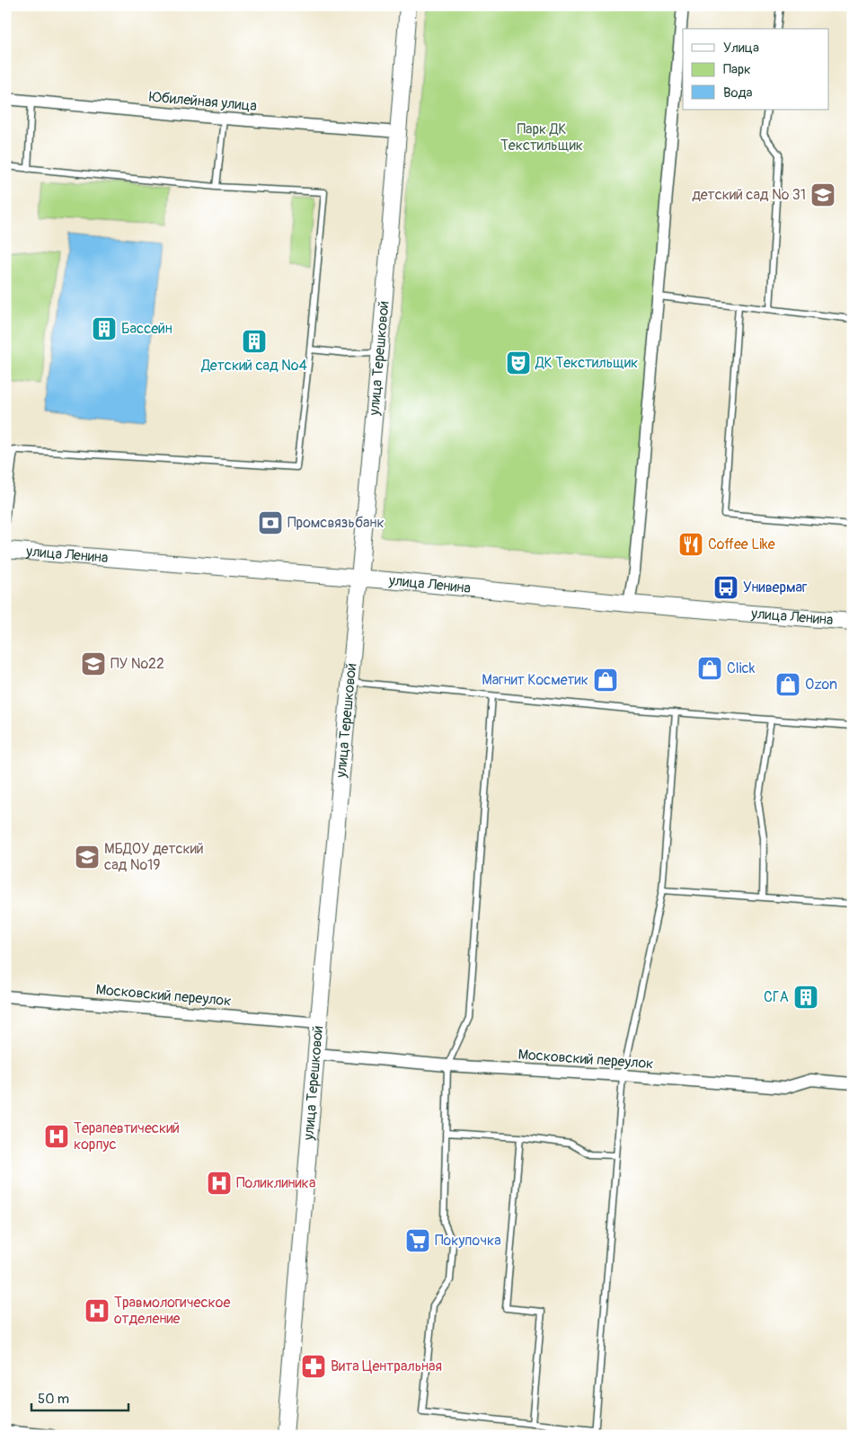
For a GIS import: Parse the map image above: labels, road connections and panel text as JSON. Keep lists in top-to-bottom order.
{
  "streets": {
    "street": [
      "Юбилейная улица",
      "улица Терешковой",
      "улица Ленина",
      "Московский переулок"
    ]
  },
  "crossings": [
    ["Юбилейная улица", "улица Терешковой"],
    ["улица Терешковой", "улица Ленина"],
    ["улица Терешковой", "Московский переулок"]
  ],
  "parks": ["Парк ДК Текстильщик"],
  "places": {
    "school or university": ["детский сад № 31", "ПУ №22", "МБДОУ детский сад №19"],
    "building": ["Бассейн", "Детский сад №4", "СГА"],
    "theatre": ["ДК Текстильщик"],
    "bank": ["Промсвязьбанк"],
    "restaurant": ["Coffee Like"],
    "bus stop": ["Универмаг"],
    "shop": ["Click", "Магнит Косметик", "Ozon"],
    "hospital": ["Терапевтический корпус", "Поликлиника", "Травмологическое отделение"],
    "supermarket": ["Покупочка"],
    "pharmacy": ["Вита Центральная"]
  },
  "legend": ["Улица", "Парк", "Вода"],
  "scale_bar": "50 m"
}
